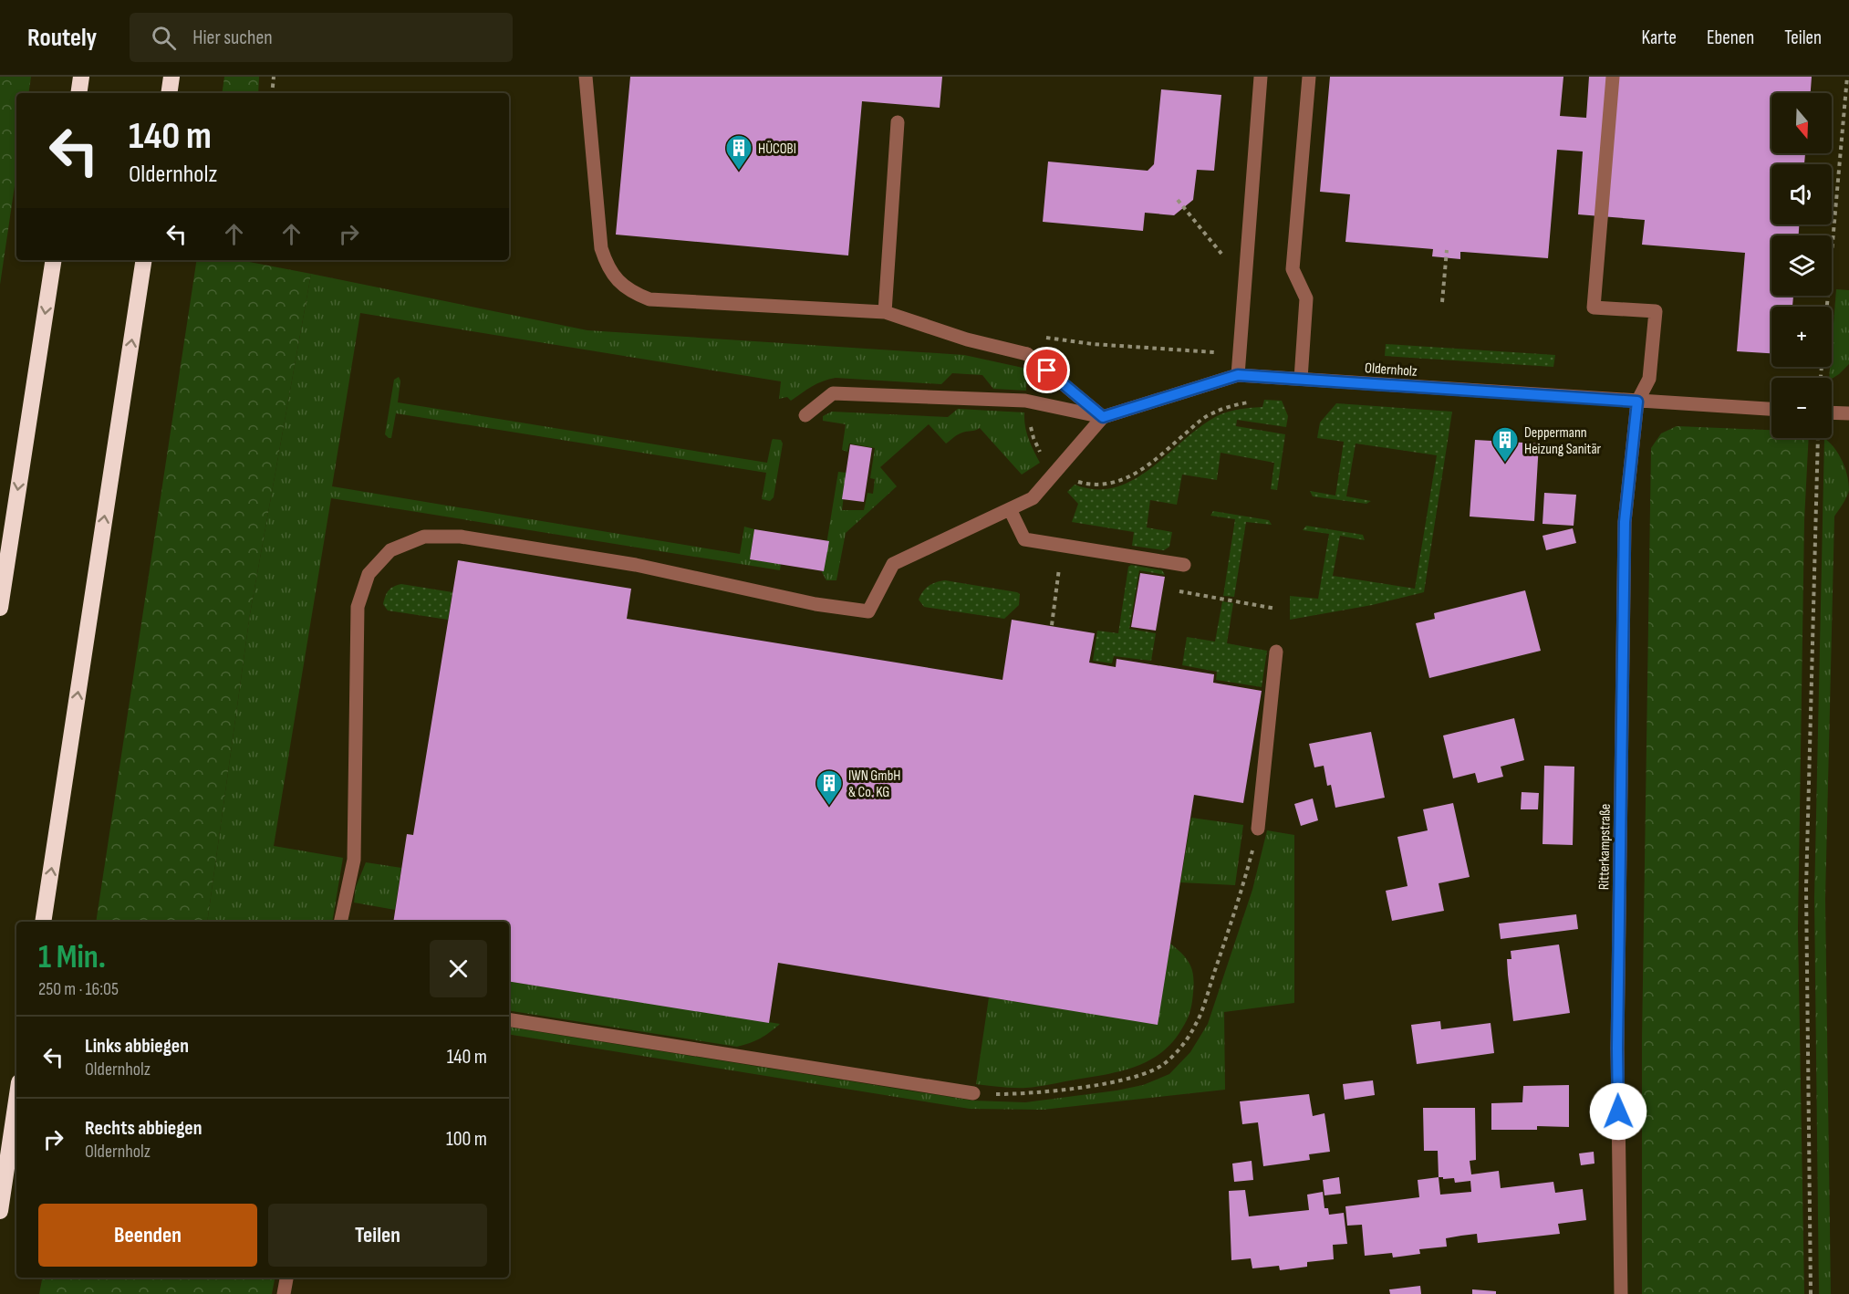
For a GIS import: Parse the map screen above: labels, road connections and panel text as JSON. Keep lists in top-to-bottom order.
{
  "streets": {
    "street": ["Oldernholz", "Ritterkampstraße"]
  },
  "crossings": [
    ["Oldernholz", "Ritterkampstraße"]
  ],
  "places": {
    "building": ["HÜCOBI", "Deppermann Heizung Sanitär", "IWN GmbH & Co. KG"]
  },
  "north": "bottom",
  "page": {
    "header": "Routely",
    "search": "Hier suchen",
    "nav": ["Karte", "Ebenen", "Teilen"],
    "map_buttons": ["+", "−"],
    "turn": ["140 m", "Oldernholz"],
    "heading": ["1 Min.", "250 m · 16:05"],
    "list": [
      {
        "name": "Links abbiegen",
        "note": "Oldernholz",
        "value": "140 m"
      },
      {
        "name": "Rechts abbiegen",
        "note": "Oldernholz",
        "value": "100 m"
      }
    ],
    "buttons": ["Beenden", "Teilen"]
  }
}
